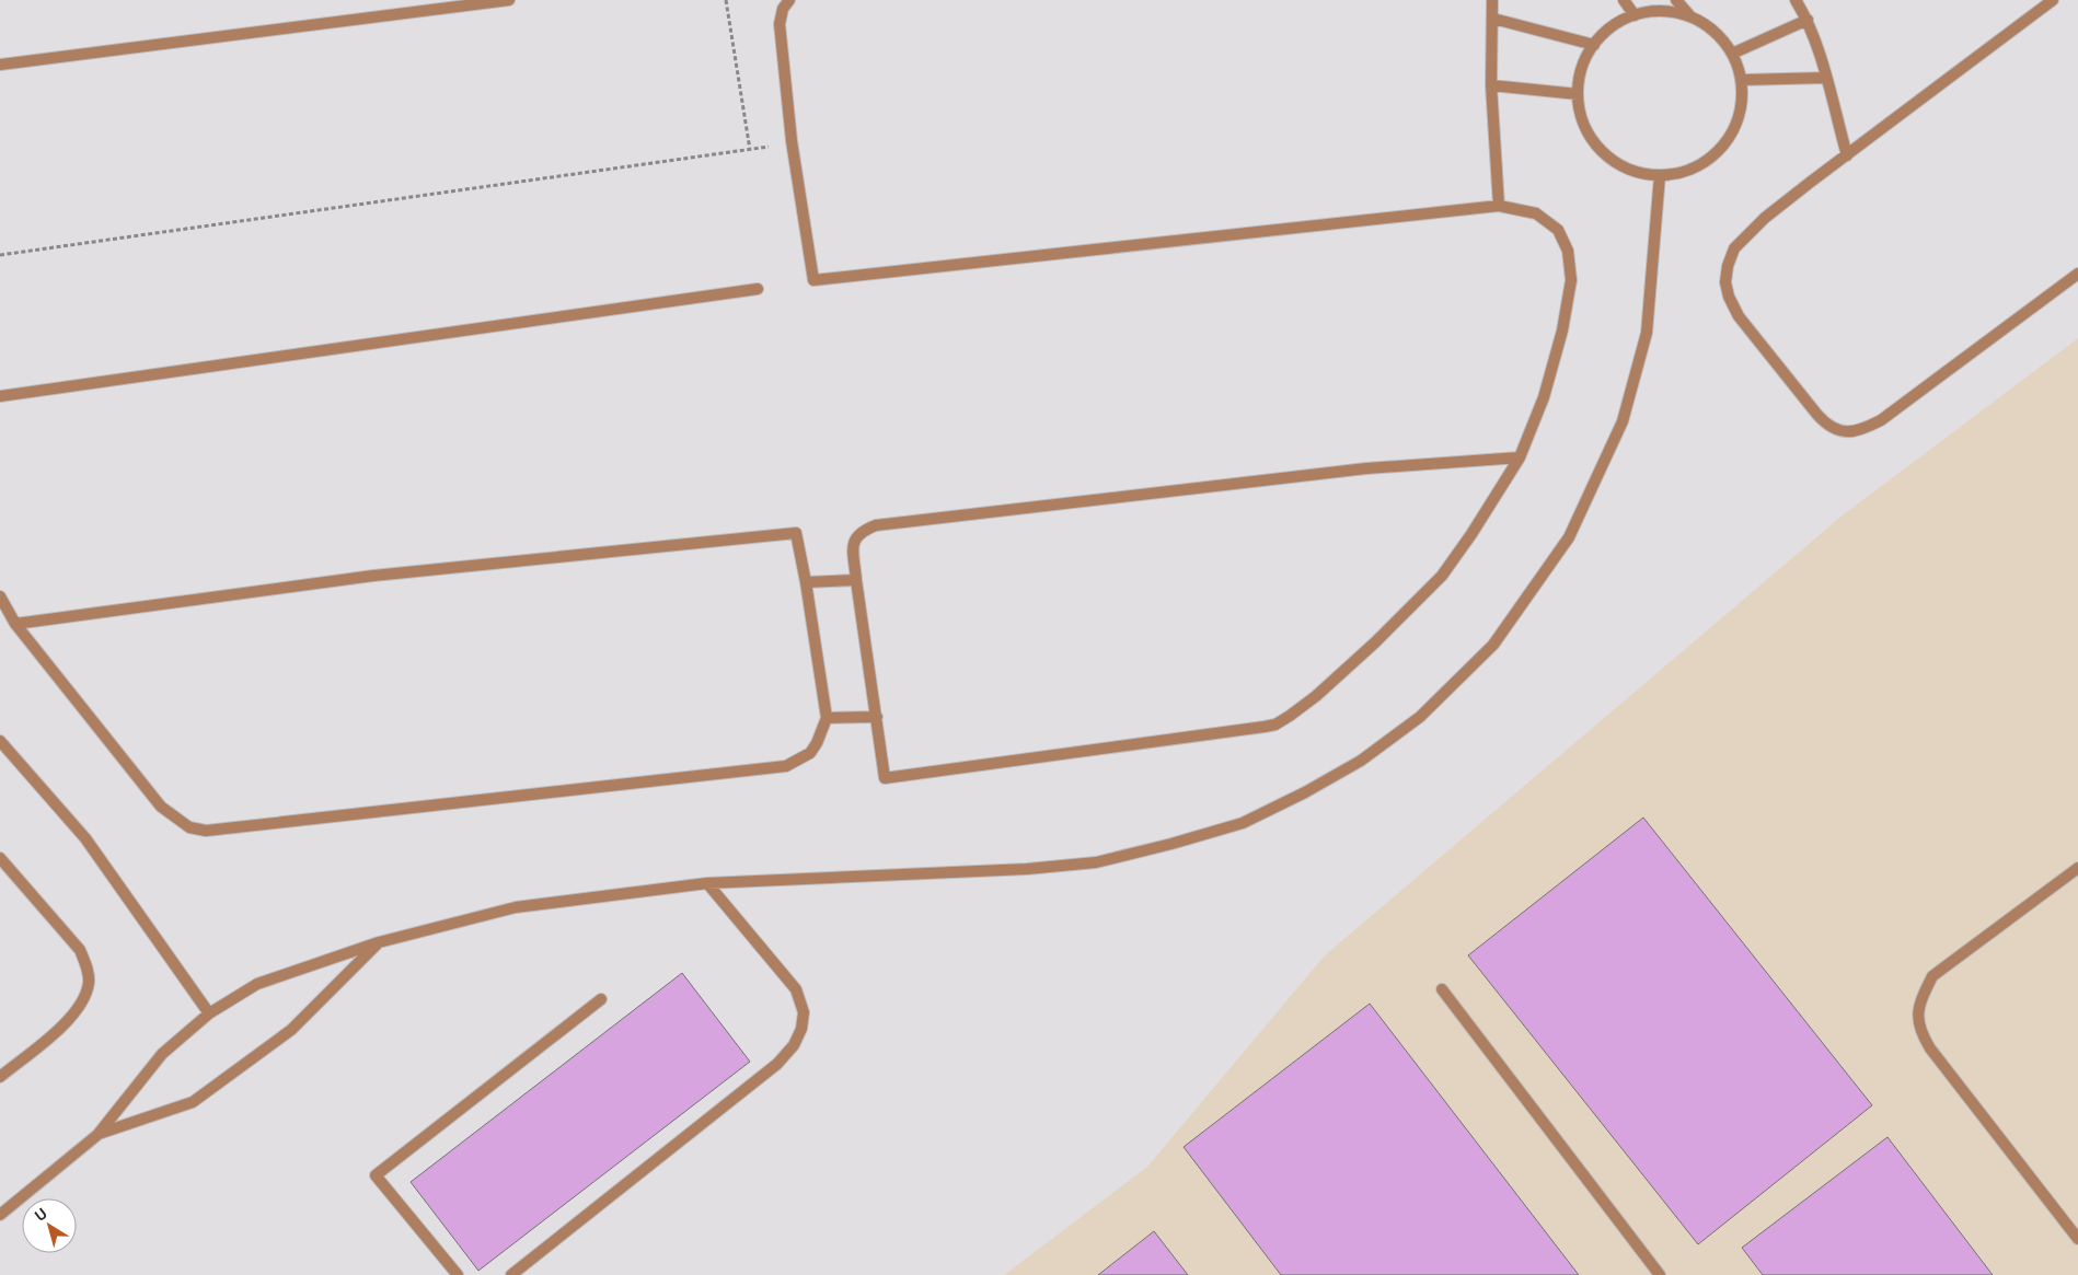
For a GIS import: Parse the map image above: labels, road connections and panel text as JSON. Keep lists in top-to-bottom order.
{
  "north": "top left"
}
